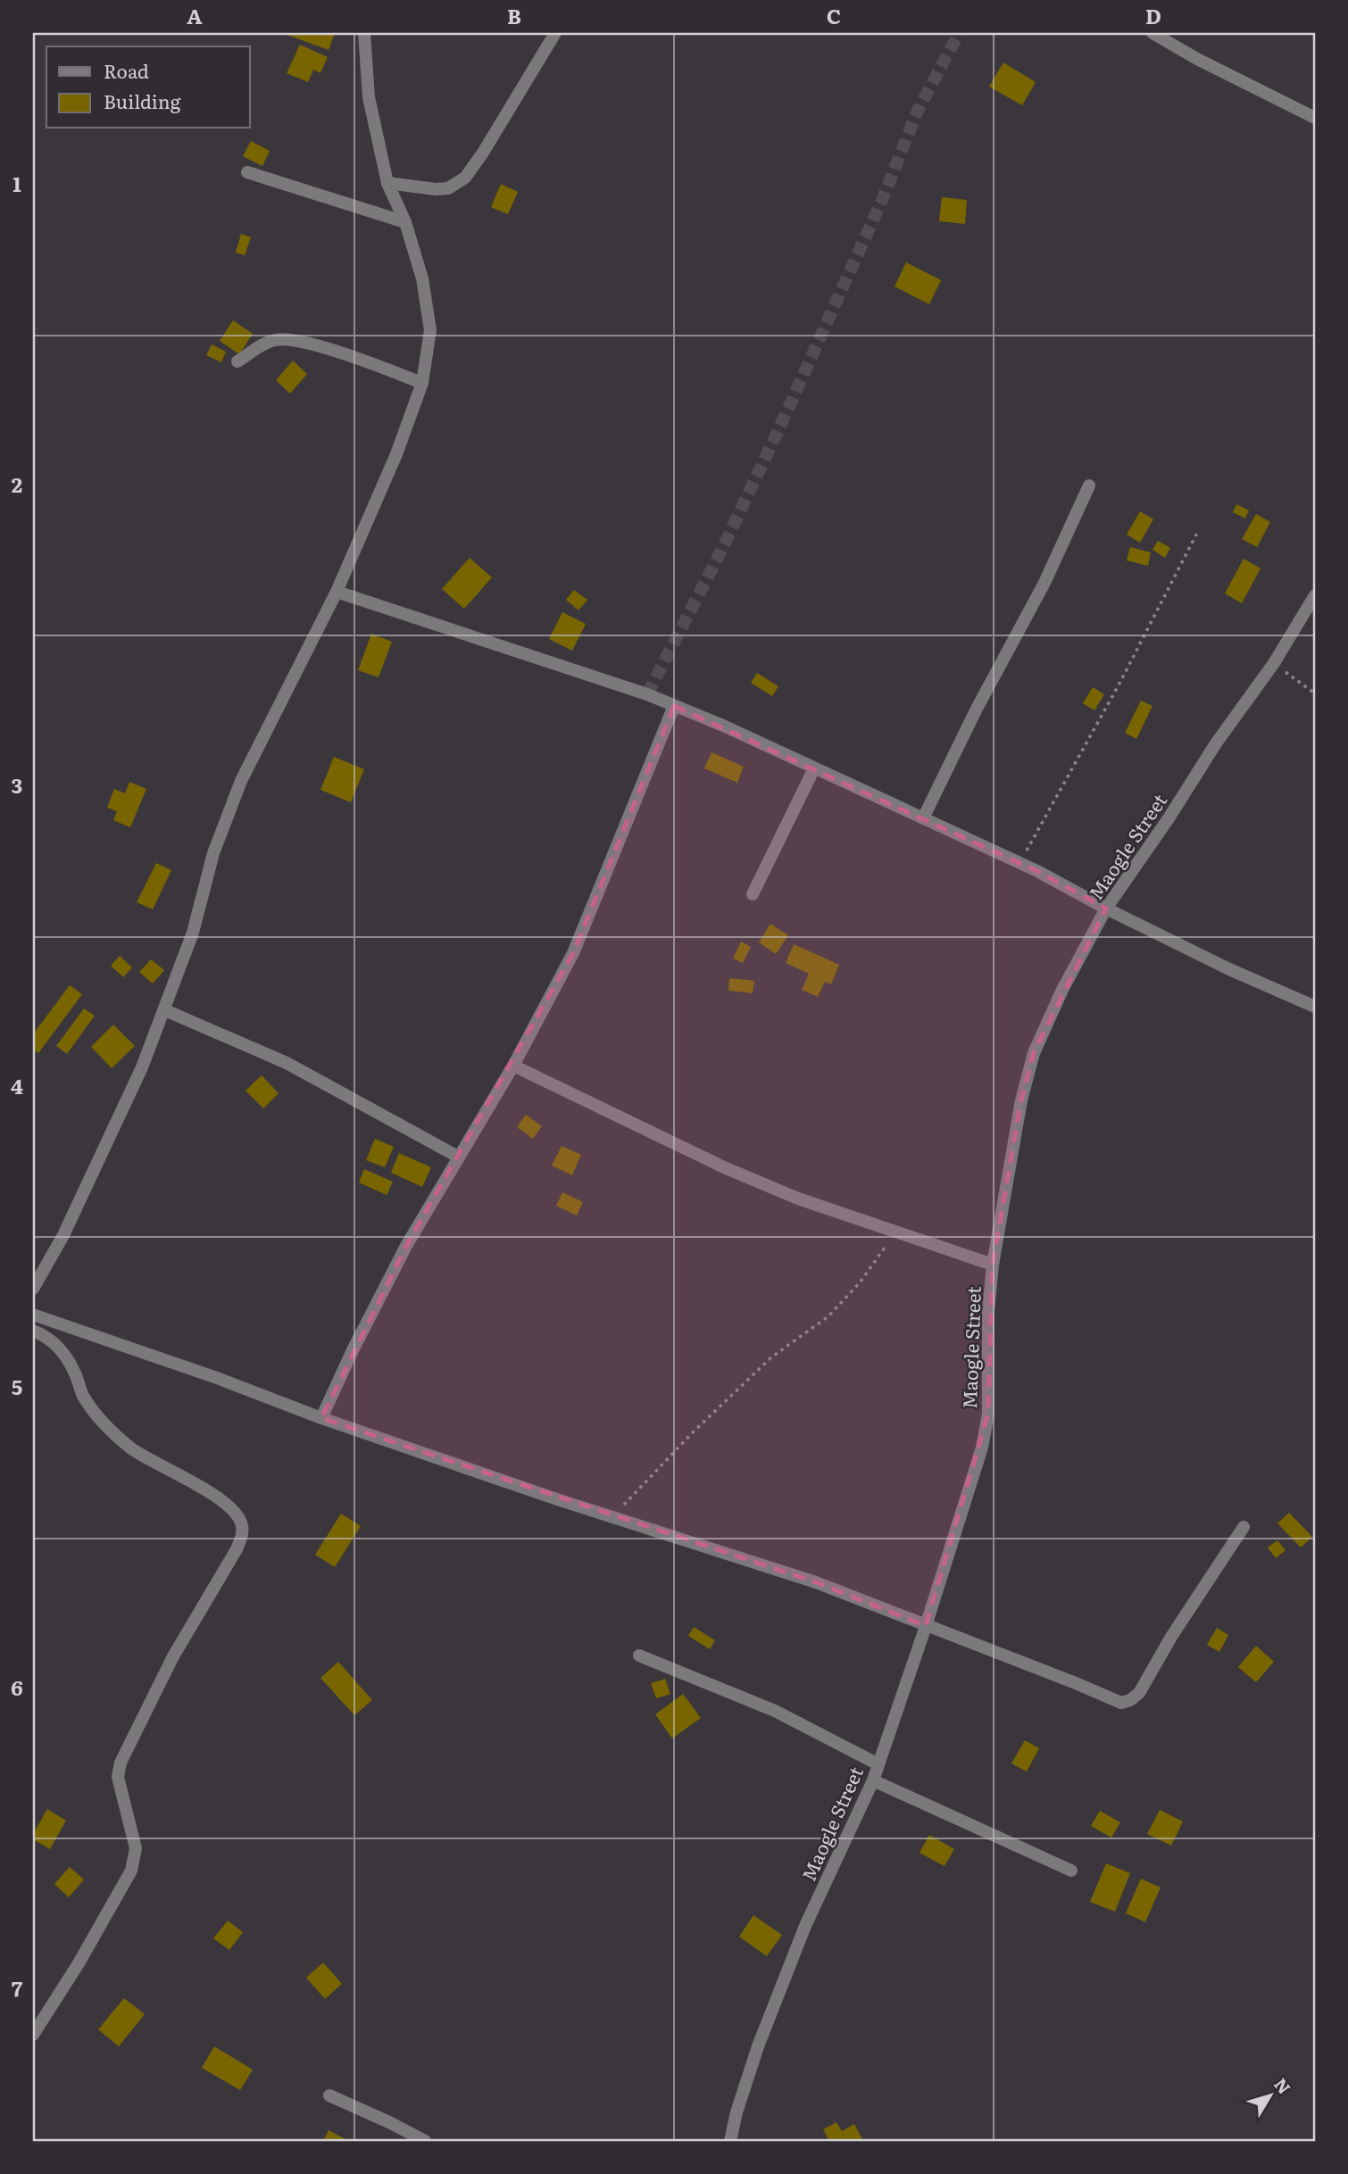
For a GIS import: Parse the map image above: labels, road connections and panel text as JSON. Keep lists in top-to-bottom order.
{
  "streets": {
    "street": ["Maogle Street"]
  },
  "legend": ["Road", "Building"],
  "north": "top right",
  "grid": {
    "columns": [
      "A",
      "B",
      "C",
      "D"
    ],
    "rows": [
      "1",
      "2",
      "3",
      "4",
      "5",
      "6",
      "7"
    ]
  }
}
